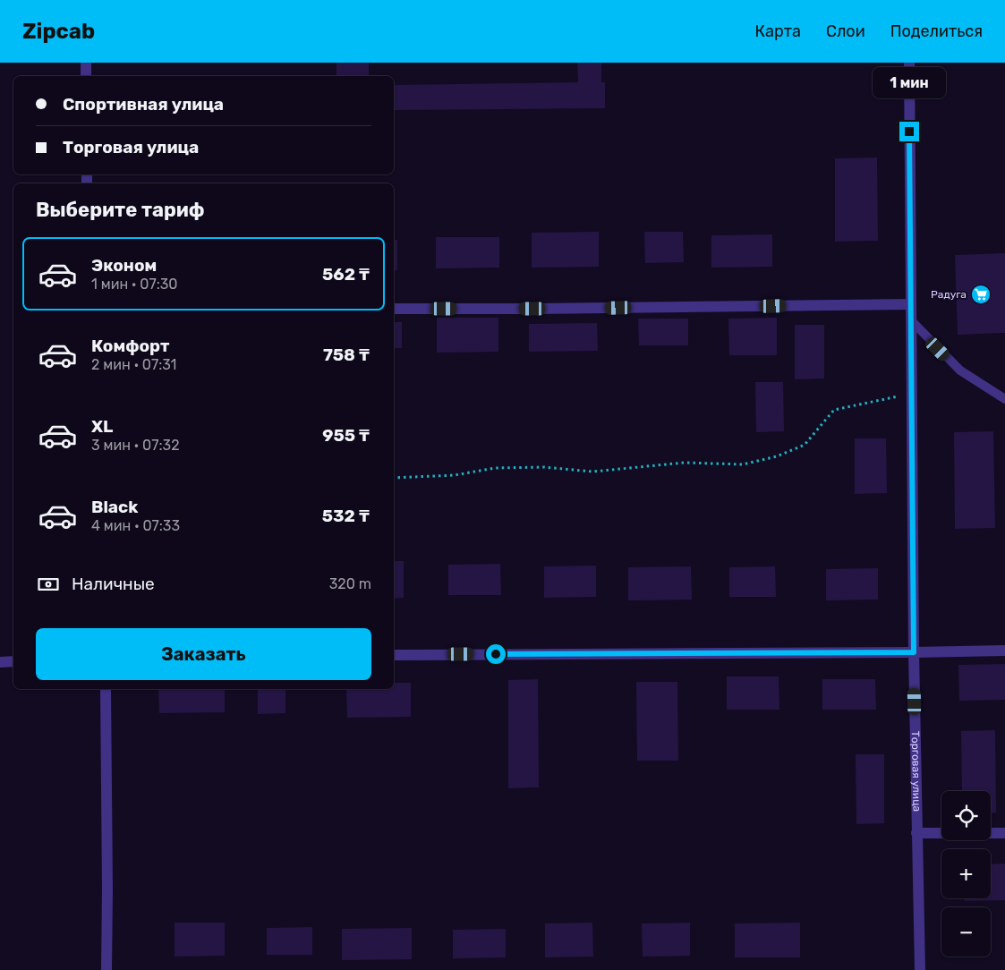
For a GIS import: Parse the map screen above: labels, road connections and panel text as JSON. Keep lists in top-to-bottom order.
{
  "streets": {
    "street": ["Торговая улица"]
  },
  "places": {
    "supermarket": ["Радуга"]
  },
  "page": {
    "header": "Zipcab",
    "nav": ["Карта", "Слои", "Поделиться"],
    "bubble": "1 мин",
    "banner": ["Спортивная улица", "Торговая улица"],
    "heading": "Выберите тариф",
    "list": [
      {
        "name": "Эконом",
        "note": "1 мин · 07:30",
        "value": "562 ₸"
      },
      {
        "name": "Комфорт",
        "note": "2 мин · 07:31",
        "value": "758 ₸"
      },
      {
        "name": "XL",
        "note": "3 мин · 07:32",
        "value": "955 ₸"
      },
      {
        "name": "Black",
        "note": "4 мин · 07:33",
        "value": "532 ₸"
      }
    ],
    "pay": ["Наличные", "320 m"],
    "buttons": "Заказать",
    "map_buttons": ["+", "−"]
  }
}
